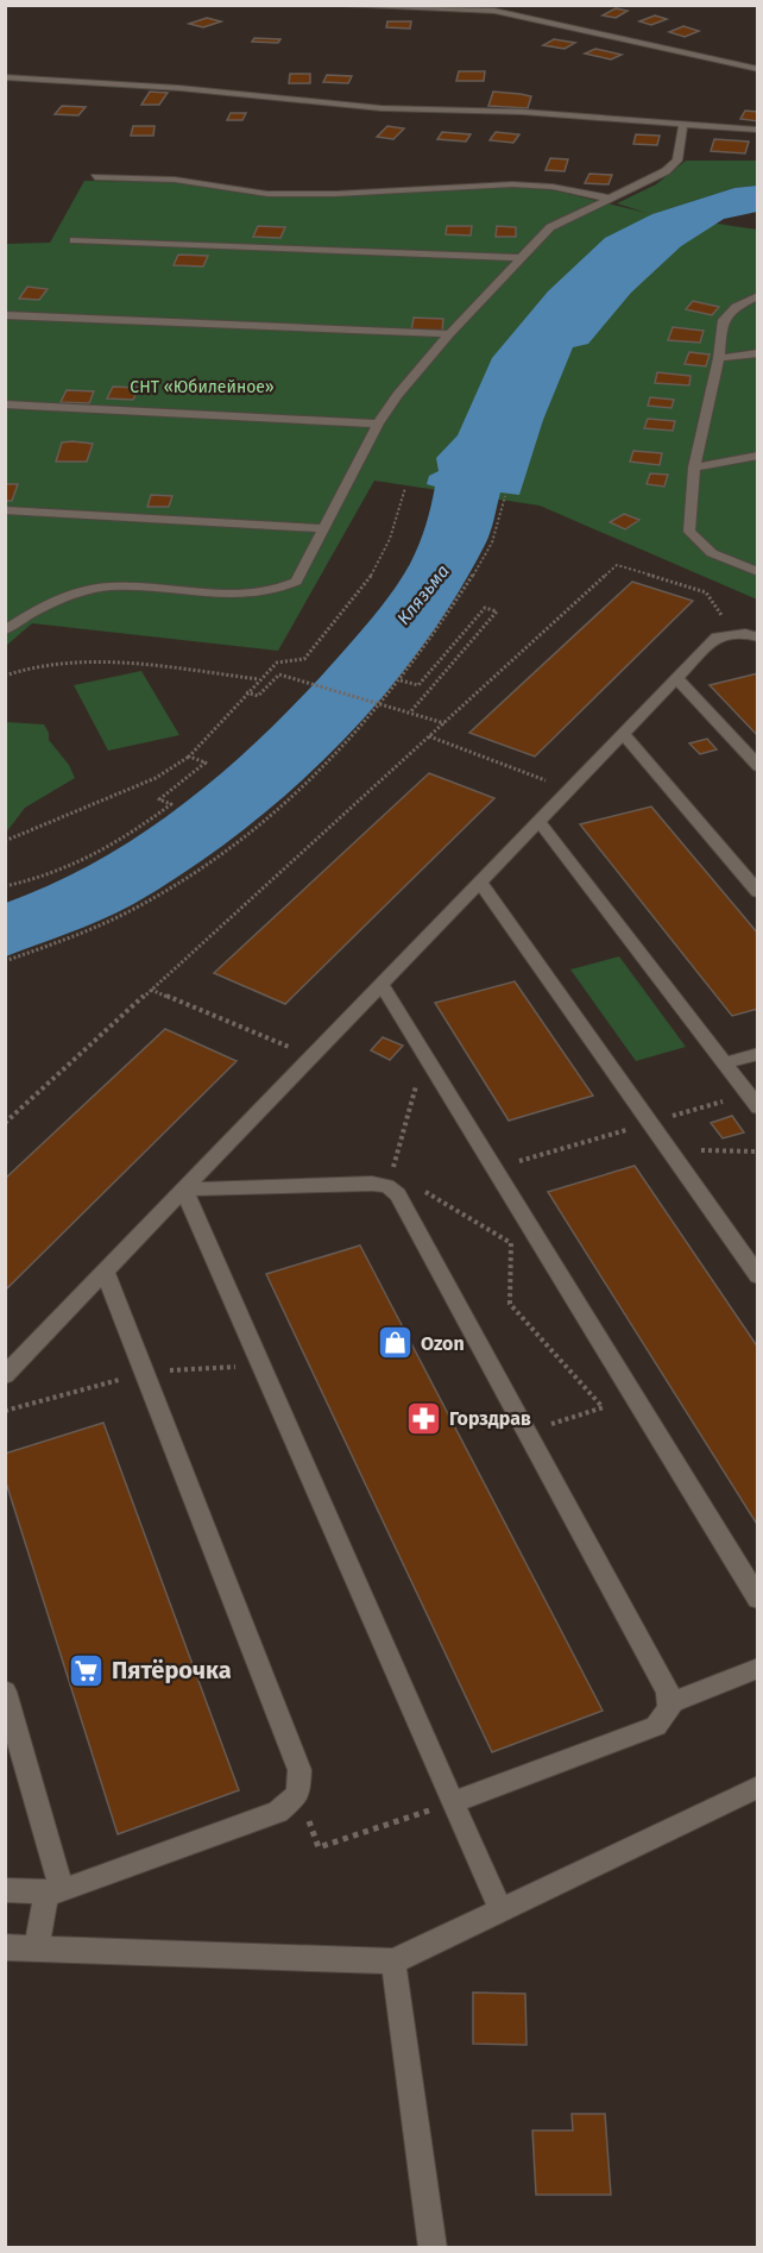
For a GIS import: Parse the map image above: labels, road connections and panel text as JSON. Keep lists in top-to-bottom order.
{
  "water": ["Клязьма"],
  "parks": ["СНТ «Юбилейное»"],
  "places": {
    "shop": ["Ozon"],
    "pharmacy": ["Горздрав"],
    "supermarket": ["Пятёрочка"]
  }
}
